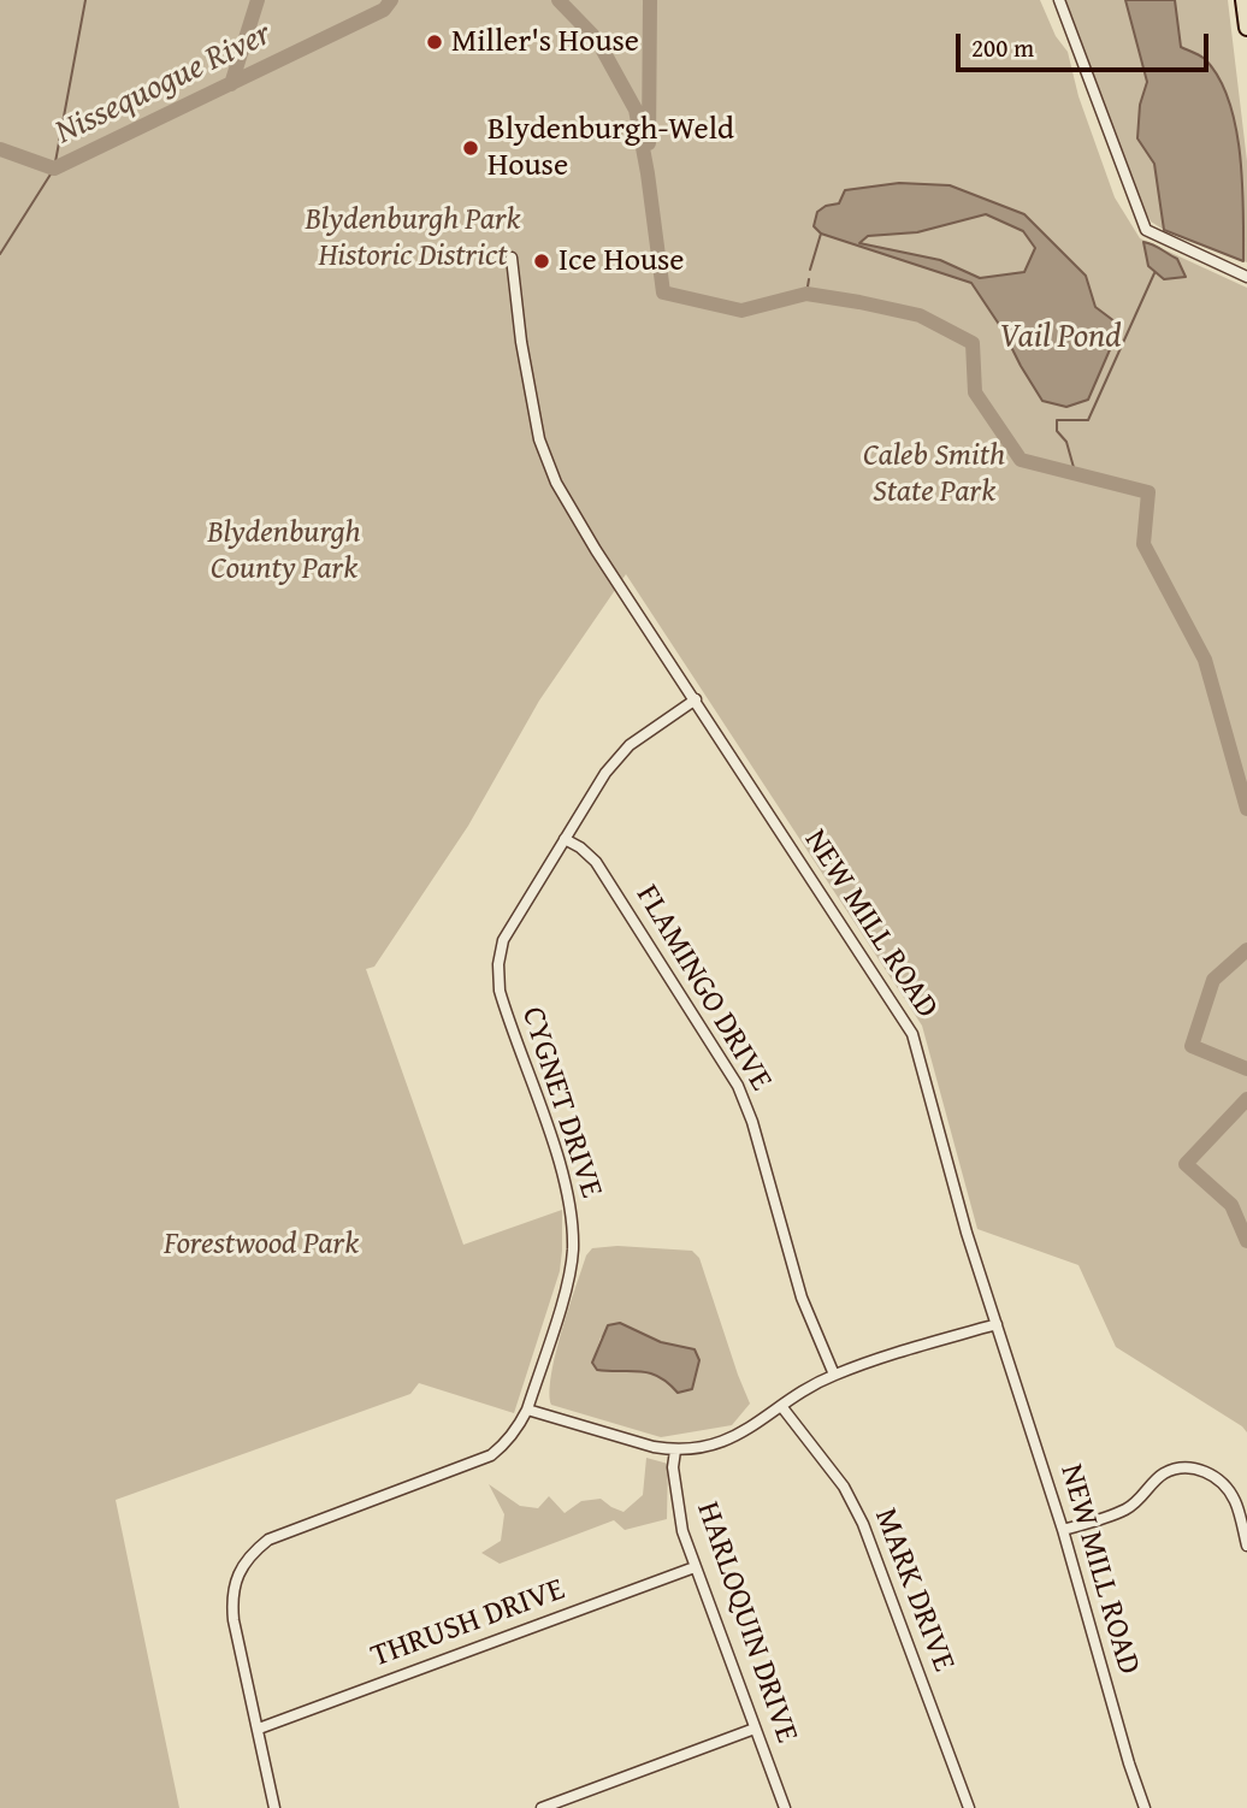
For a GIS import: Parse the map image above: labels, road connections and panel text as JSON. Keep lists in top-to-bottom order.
{
  "streets": {
    "street": [
      "NEW MILL ROAD",
      "FLAMINGO DRIVE",
      "CYGNET DRIVE",
      "MARK DRIVE",
      "HARLOQUIN DRIVE",
      "THRUSH DRIVE"
    ]
  },
  "crossings": [
    ["NEW MILL ROAD", "CYGNET DRIVE"],
    ["FLAMINGO DRIVE", "CYGNET DRIVE"],
    ["CYGNET DRIVE", "THRUSH DRIVE"],
    ["HARLOQUIN DRIVE", "THRUSH DRIVE"]
  ],
  "water": ["Nissequogue River", "Vail Pond"],
  "parks": [
    "Blydenburgh Park Historic District",
    "Caleb Smith State Park",
    "Blydenburgh County Park",
    "Forestwood Park"
  ],
  "places": ["Miller's House", "Blydenburgh-Weld House", "Ice House"],
  "scale_bar": "200 m"
}
